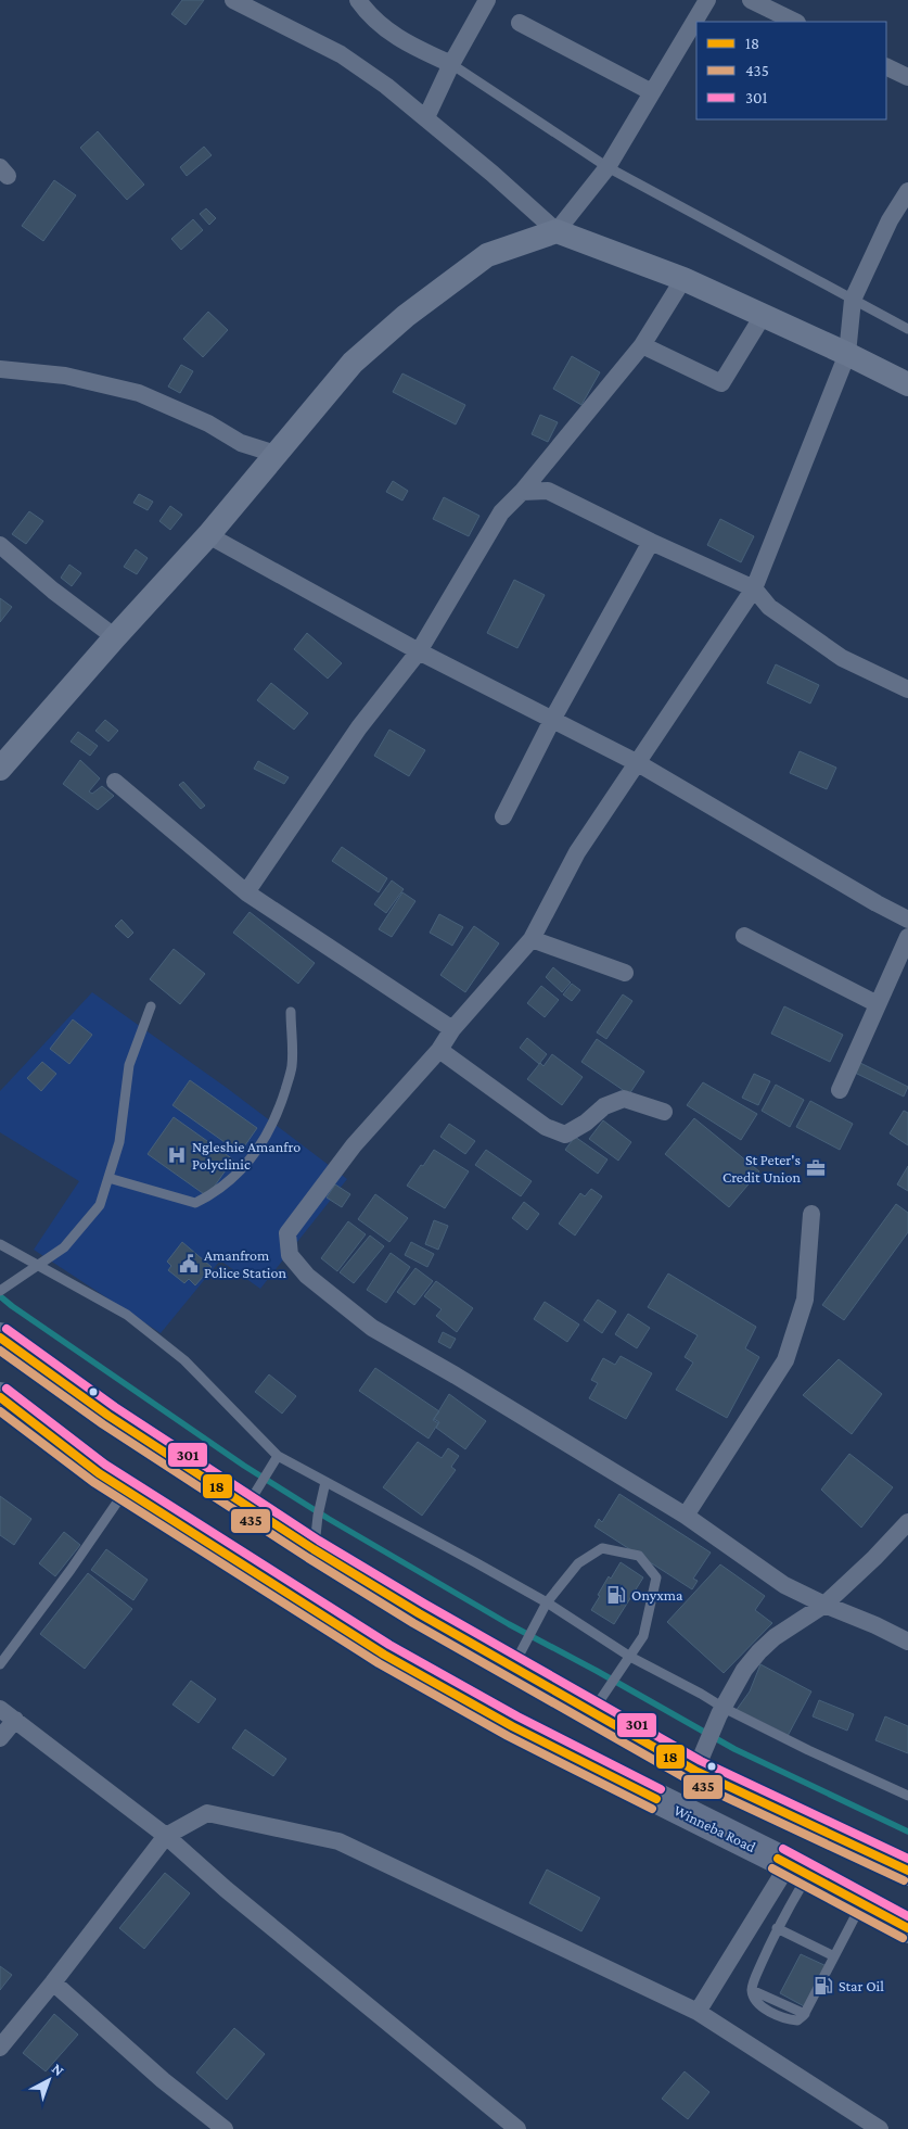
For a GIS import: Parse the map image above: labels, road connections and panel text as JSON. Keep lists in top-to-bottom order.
{
  "streets": {
    "highway": ["Winneba Road"]
  },
  "places": {
    "hospital": ["Ngleshie Amanfro Polyclinic"],
    "office": ["St Peter's Credit Union"],
    "public building": ["Amanfrom Police Station"],
    "fuel station": ["Onyxma", "Star Oil"]
  },
  "lines": ["transit line 301", "transit line 18", "transit line 435"],
  "legend": ["18", "435", "301"],
  "north": "top right"
}
